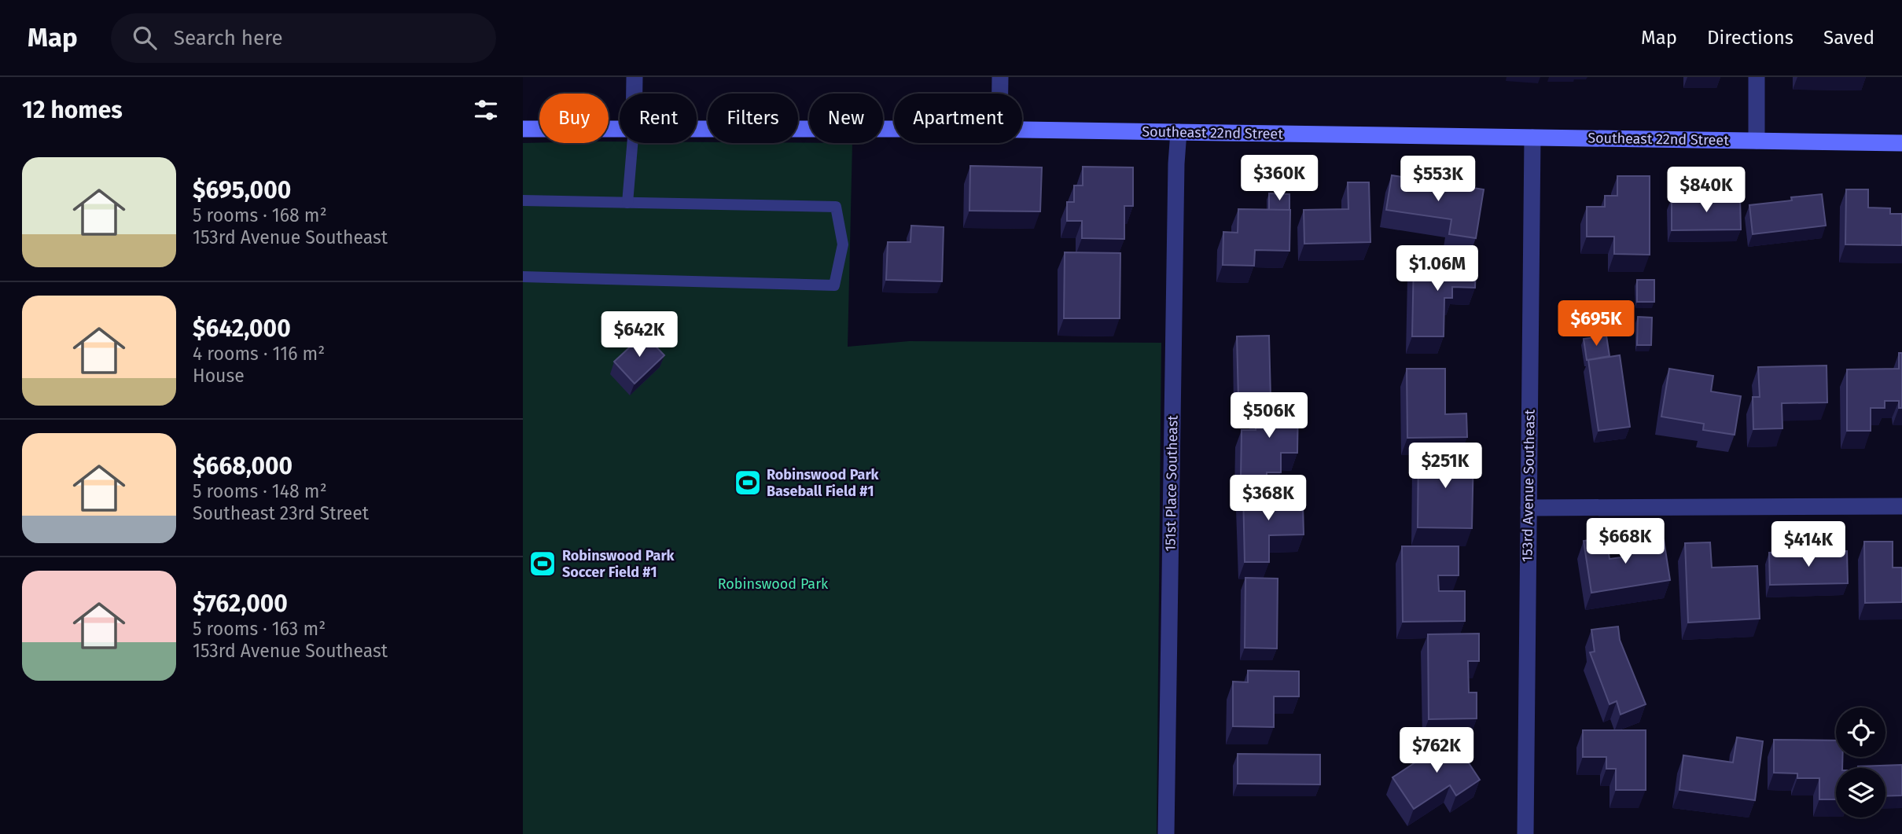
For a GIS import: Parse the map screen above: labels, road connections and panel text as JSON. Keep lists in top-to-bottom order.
{
  "streets": {
    "street": ["Southeast 22nd Street", "151st Place Southeast", "153rd Avenue Southeast"]
  },
  "crossings": [
    ["Southeast 22nd Street", "151st Place Southeast"],
    ["Southeast 22nd Street", "153rd Avenue Southeast"]
  ],
  "parks": ["Robinswood Park"],
  "places": {
    "sports": ["Robinswood Park Baseball Field #1", "Robinswood Park Soccer Field #1"]
  },
  "page": {
    "header": "Map",
    "search": "Search here",
    "nav": ["Map", "Directions", "Saved"],
    "heading": "12 homes",
    "chip": [
      "Buy",
      "Rent",
      "Filters",
      "New",
      "Apartment"
    ],
    "list": [
      {
        "name": "$695,000",
        "note": "5 rooms · 168 m² · 153rd Avenue Southeast"
      },
      {
        "name": "$642,000",
        "note": "4 rooms · 116 m² · House"
      },
      {
        "name": "$668,000",
        "note": "5 rooms · 148 m² · Southeast 23rd Street"
      },
      {
        "name": "$762,000",
        "note": "5 rooms · 163 m² · 153rd Avenue Southeast"
      }
    ],
    "price": [
      "$360K",
      "$553K",
      "$840K",
      "$1.06M",
      "$695K",
      "$642K",
      "$506K",
      "$251K",
      "$368K",
      "$668K",
      "$414K",
      "$762K"
    ]
  }
}
